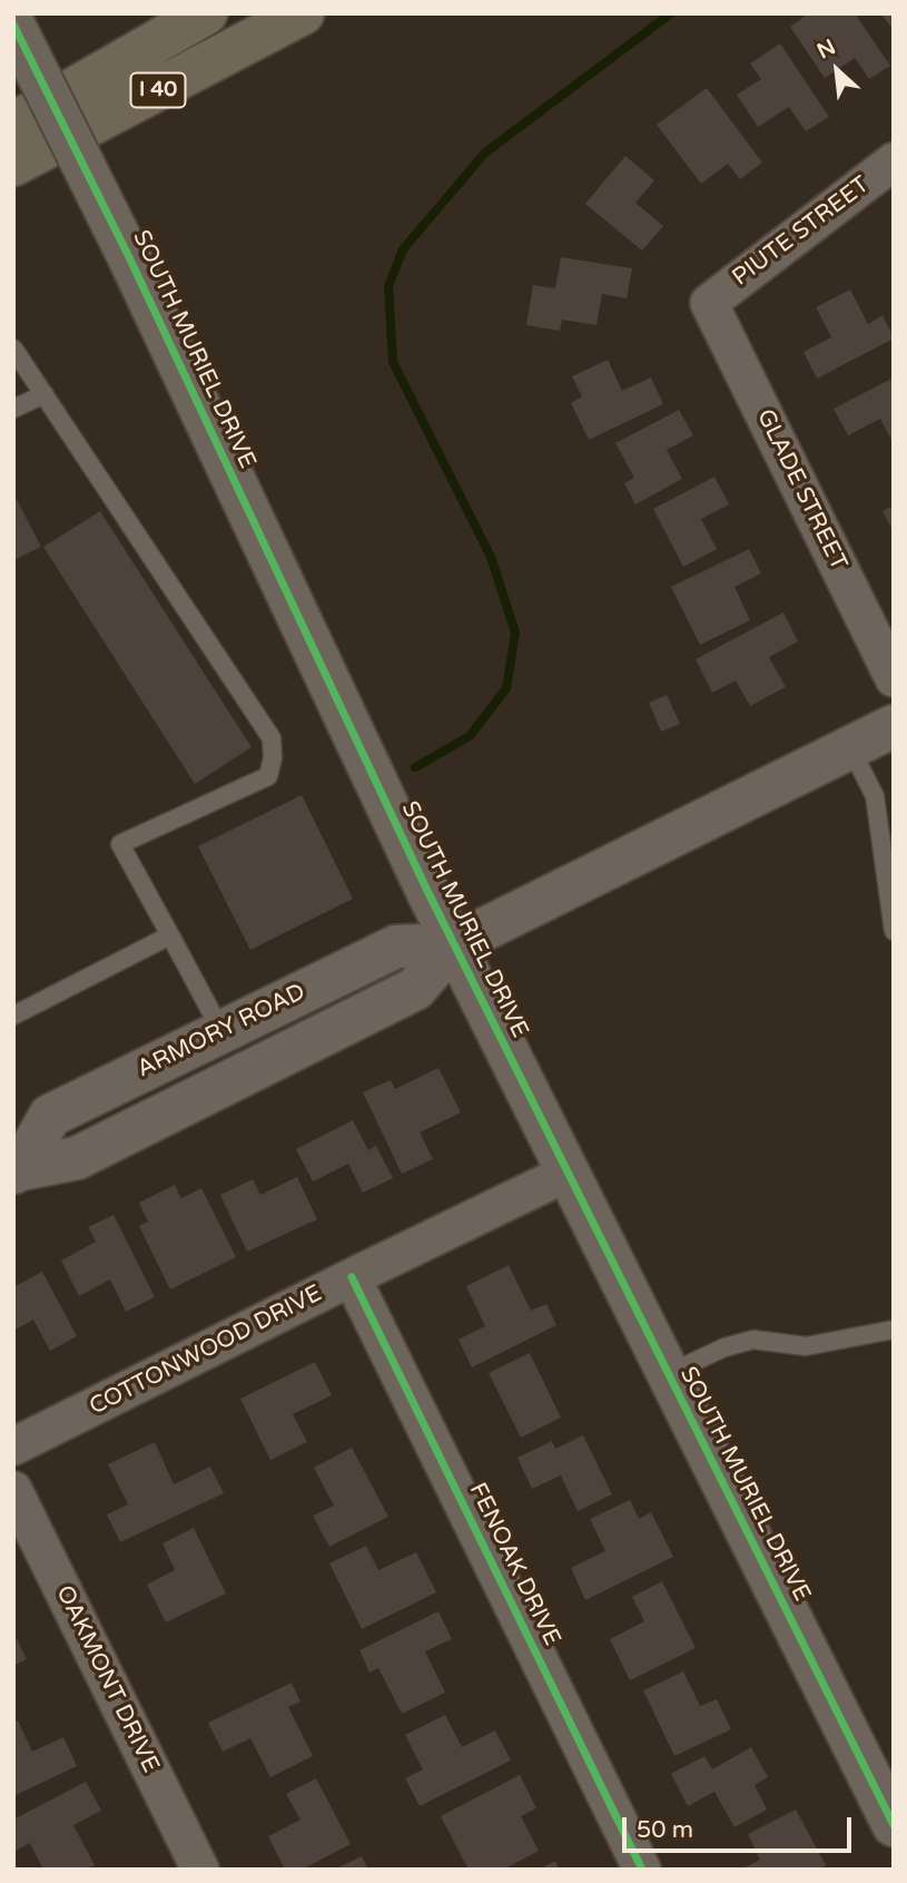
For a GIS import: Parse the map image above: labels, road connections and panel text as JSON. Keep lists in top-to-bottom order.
{
  "streets": {
    "highway": ["I 40"],
    "main road": ["SOUTH MURIEL DRIVE", "ARMORY ROAD"],
    "street": [
      "PIUTE STREET",
      "GLADE STREET",
      "COTTONWOOD DRIVE",
      "FENOAK DRIVE",
      "OAKMONT DRIVE"
    ]
  },
  "crossings": [
    ["PIUTE STREET", "GLADE STREET"],
    ["SOUTH MURIEL DRIVE", "ARMORY ROAD"],
    ["SOUTH MURIEL DRIVE", "COTTONWOOD DRIVE"],
    ["COTTONWOOD DRIVE", "FENOAK DRIVE"]
  ],
  "scale_bar": "50 m",
  "north": "top left"
}
